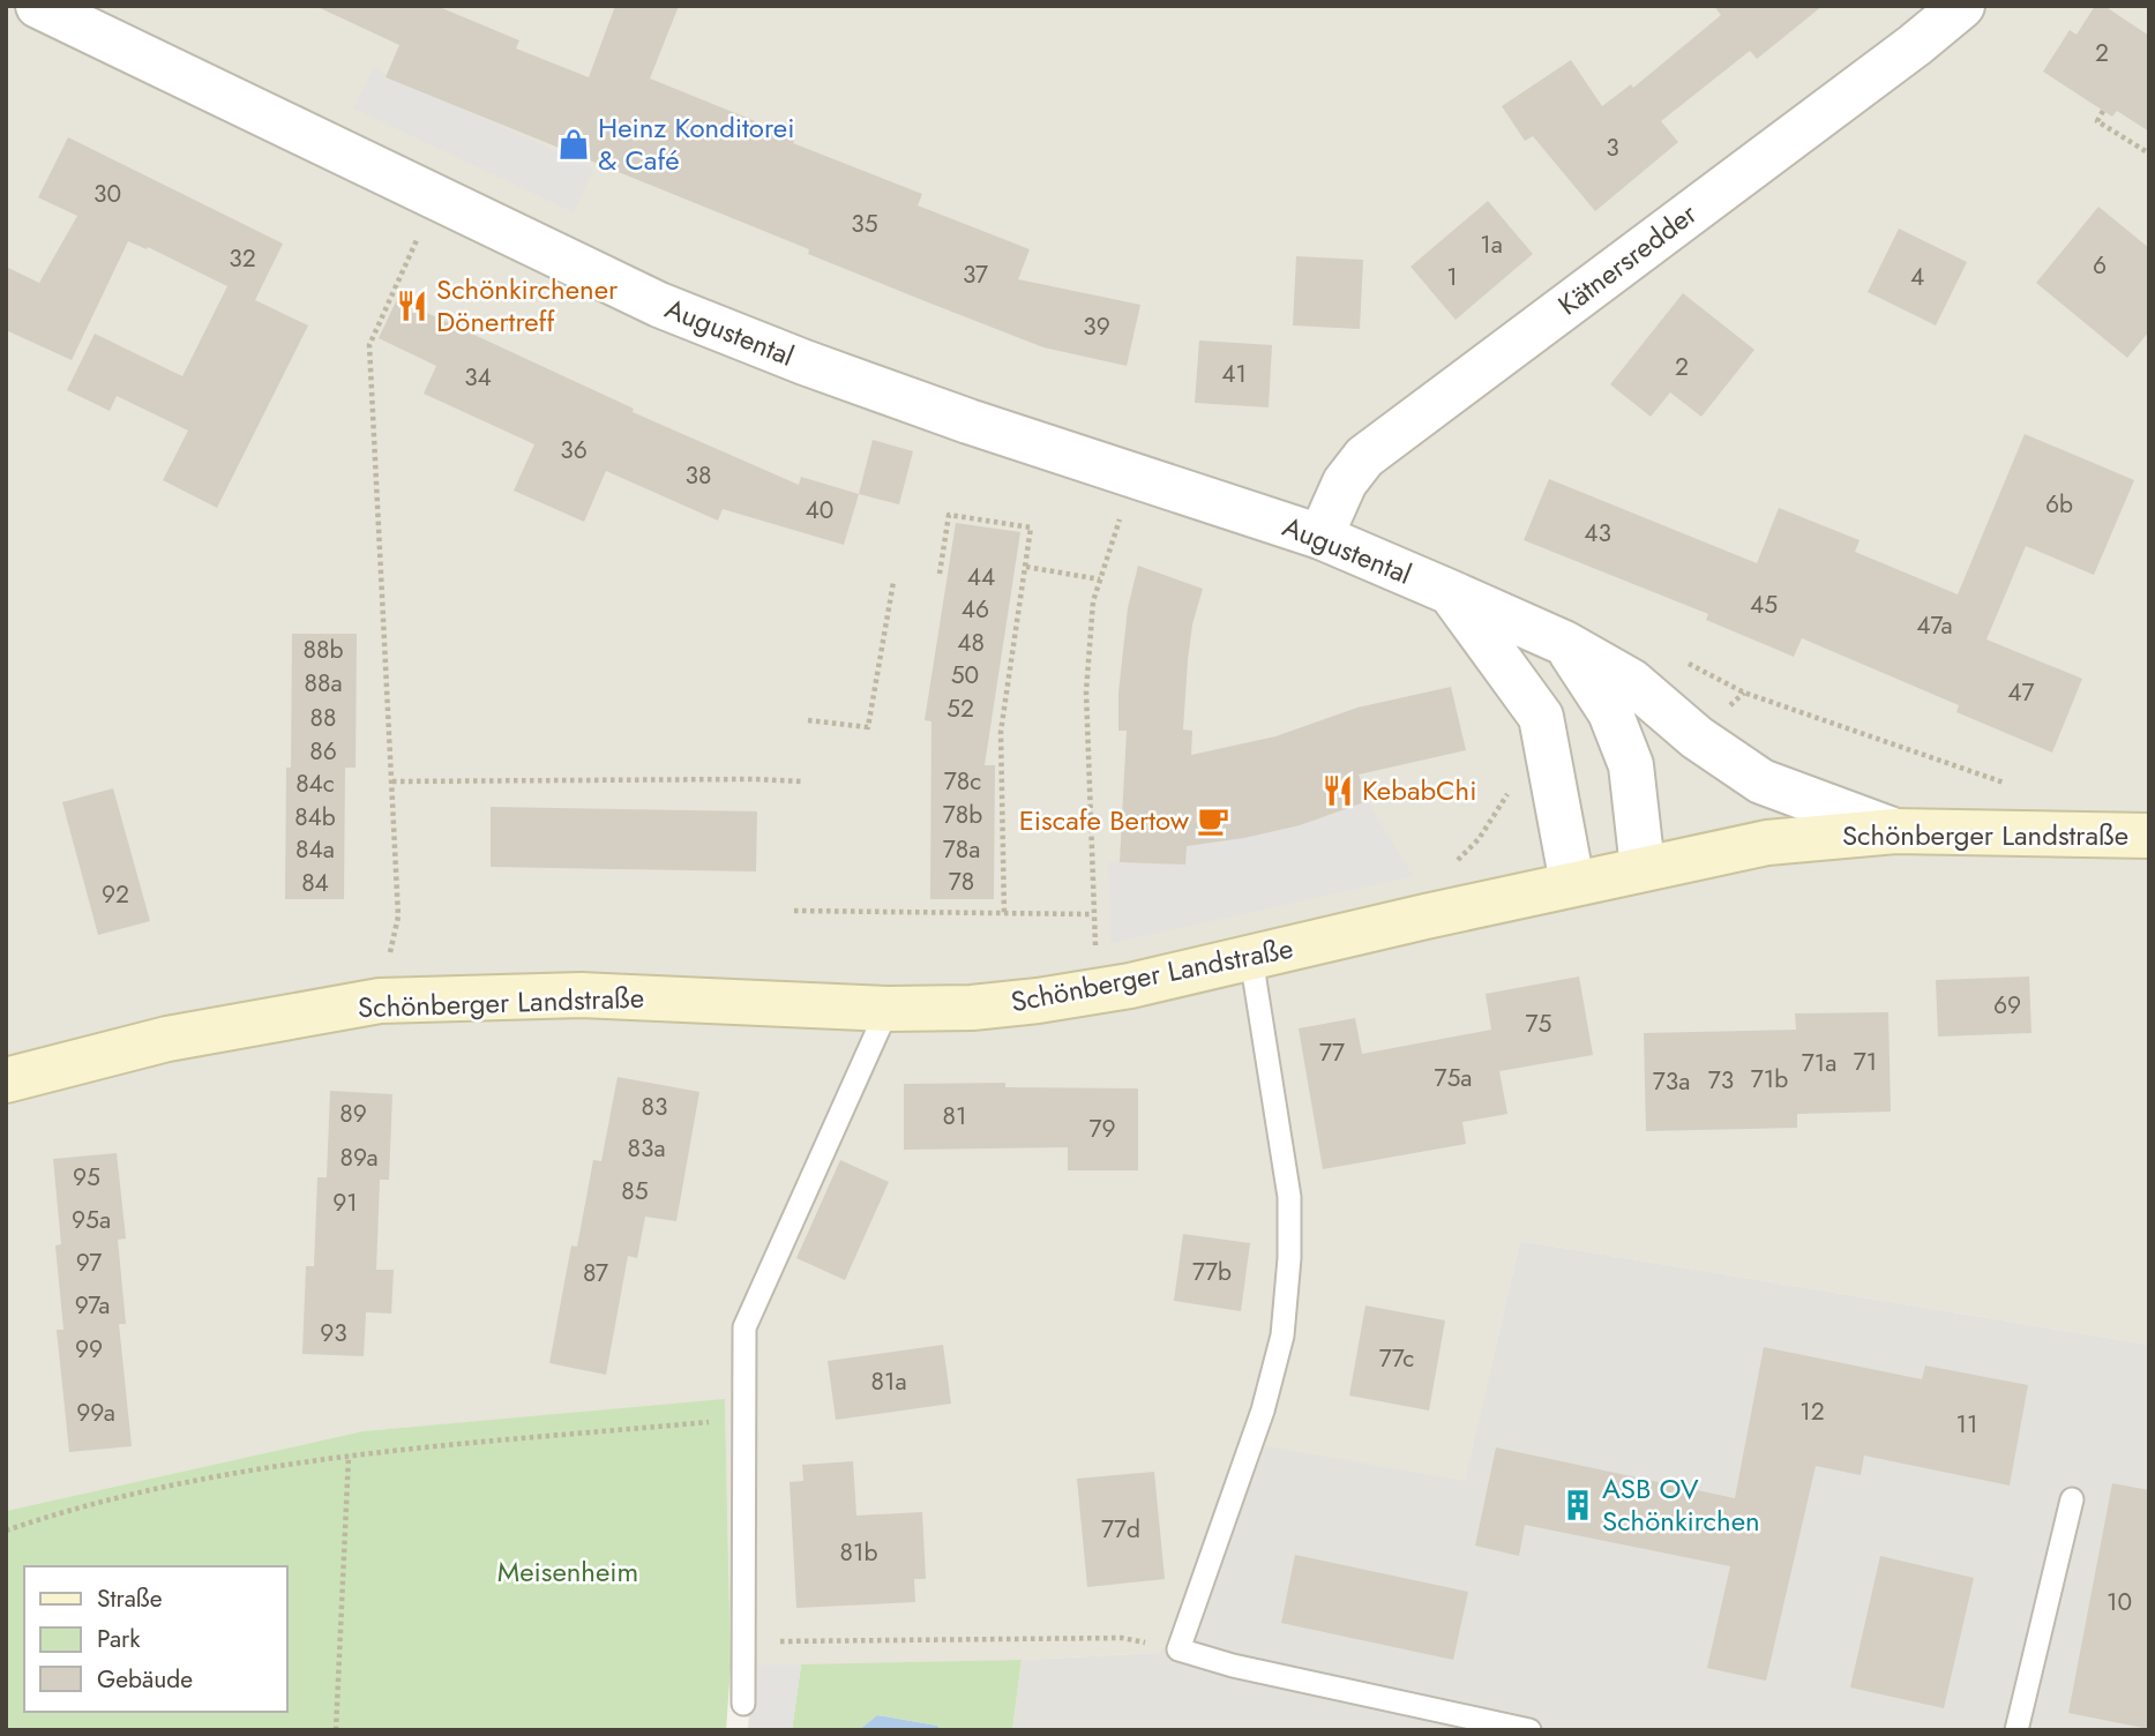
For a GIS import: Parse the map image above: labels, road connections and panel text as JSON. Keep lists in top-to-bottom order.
{
  "streets": {
    "main road": ["Schönberger Landstraße"],
    "street": ["Kätnersredder", "Augustental"]
  },
  "crossings": [
    ["Kätnersredder", "Augustental"],
    ["Augustental", "Schönberger Landstraße"]
  ],
  "parks": ["Meisenheim"],
  "places": {
    "shop": ["Heinz Konditorei & Café"],
    "restaurant": ["Schönkirchener Dönertreff", "KebabChi"],
    "cafe": ["Eiscafe Bertow"],
    "building": ["ASB OV Schönkirchen"]
  },
  "house_numbers": [
    "2",
    "3",
    "30",
    "35",
    "1a",
    "32",
    "6",
    "37",
    "1",
    "4",
    "39",
    "2",
    "41",
    "34",
    "36",
    "38",
    "6b",
    "40",
    "43",
    "44",
    "45",
    "46",
    "47a",
    "48",
    "88b",
    "50",
    "88a",
    "47",
    "52",
    "88",
    "86",
    "78c",
    "84c",
    "78b",
    "84b",
    "84a",
    "78a",
    "78",
    "84",
    "92",
    "69",
    "75",
    "77",
    "71",
    "71a",
    "75a",
    "71b",
    "73",
    "73a",
    "83",
    "89",
    "81",
    "79",
    "83a",
    "89a",
    "95",
    "85",
    "91",
    "95a",
    "97",
    "77b",
    "87",
    "97a",
    "93",
    "99",
    "77c",
    "81a",
    "12",
    "99a",
    "11",
    "77d",
    "81b",
    "10"
  ],
  "legend": ["Straße", "Park", "Gebäude"]
}
